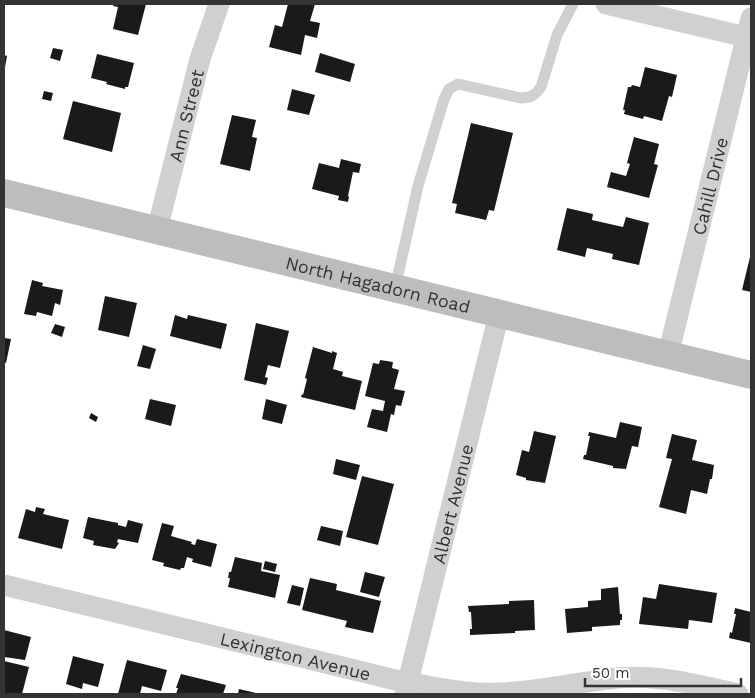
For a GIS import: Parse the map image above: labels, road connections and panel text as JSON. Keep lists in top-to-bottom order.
{
  "streets": {
    "street": [
      "Ann Street",
      "Cahill Drive",
      "North Hagadorn Road",
      "Albert Avenue",
      "Lexington Avenue"
    ]
  },
  "crossings": [
    ["Ann Street", "North Hagadorn Road"],
    ["Cahill Drive", "North Hagadorn Road"],
    ["North Hagadorn Road", "Albert Avenue"],
    ["Albert Avenue", "Lexington Avenue"]
  ],
  "scale_bar": "50 m"
}
